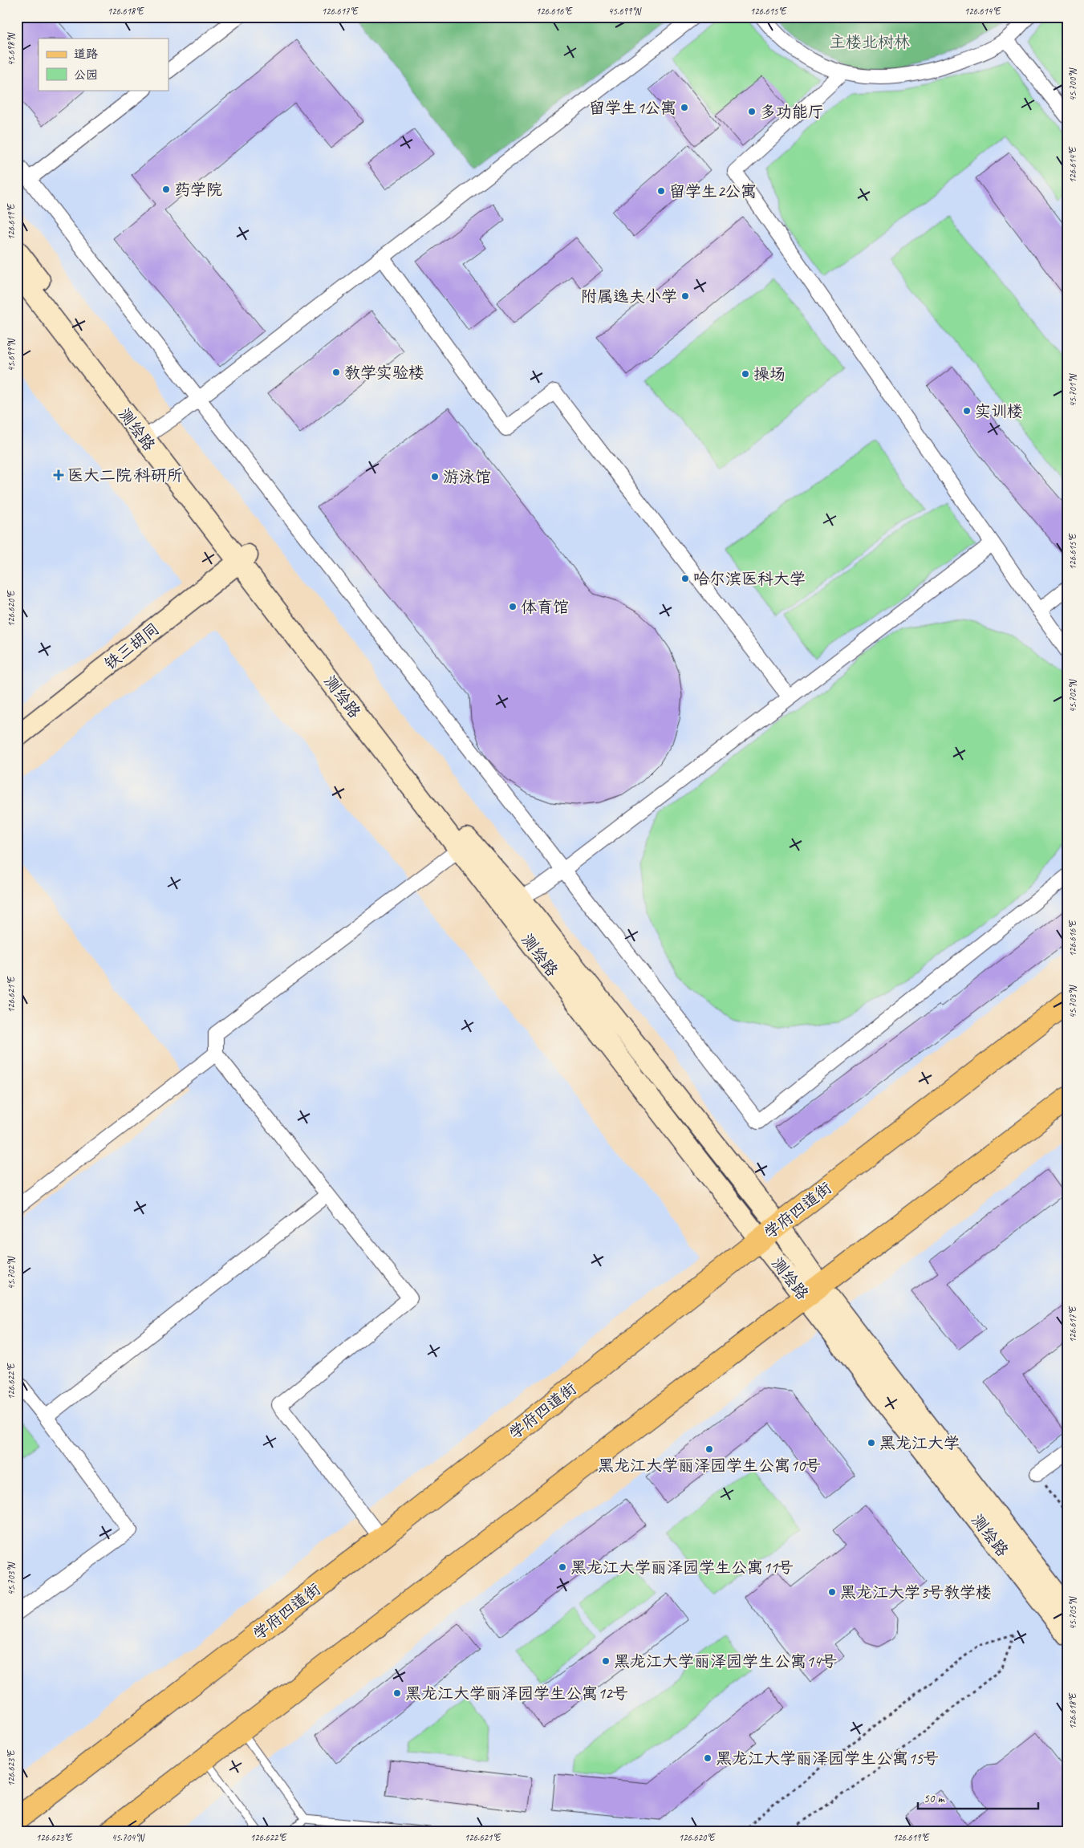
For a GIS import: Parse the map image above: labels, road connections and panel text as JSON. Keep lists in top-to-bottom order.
{
  "streets": {
    "main road": ["测绘路", "铁三胡同", "学府四道街"]
  },
  "crossings": [
    ["测绘路", "铁三胡同"],
    ["测绘路", "学府四道街"]
  ],
  "parks": ["主楼北树林"],
  "places": {
    "other": [
      "留学生1公寓",
      "多功能厅",
      "药学院",
      "留学生2公寓",
      "附属逸夫小学",
      "教学实验楼",
      "操场",
      "实训楼",
      "游泳馆",
      "哈尔滨医科大学",
      "体育馆",
      "黑龙江大学",
      "黑龙江大学丽泽园学生公寓10号",
      "黑龙江大学丽泽园学生公寓11号",
      "黑龙江大学3号教学楼",
      "黑龙江大学丽泽园学生公寓14号",
      "黑龙江大学丽泽园学生公寓12号",
      "黑龙江大学丽泽园学生公寓15号"
    ],
    "health": ["医大二院·科研所"]
  },
  "legend": ["道路", "公园"],
  "scale_bar": "50 m",
  "coordinates": [
    "126.618°E",
    "126.617°E",
    "126.616°E",
    "45.699°N",
    "126.615°E",
    "126.614°E",
    "45.698°N",
    "45.700°N",
    "126.619°E",
    "45.701°N",
    "126.620°E",
    "45.702°N",
    "126.621°E",
    "45.703°N",
    "126.622°E",
    "45.705°N",
    "126.623°E",
    "45.704°N"
  ]
}
